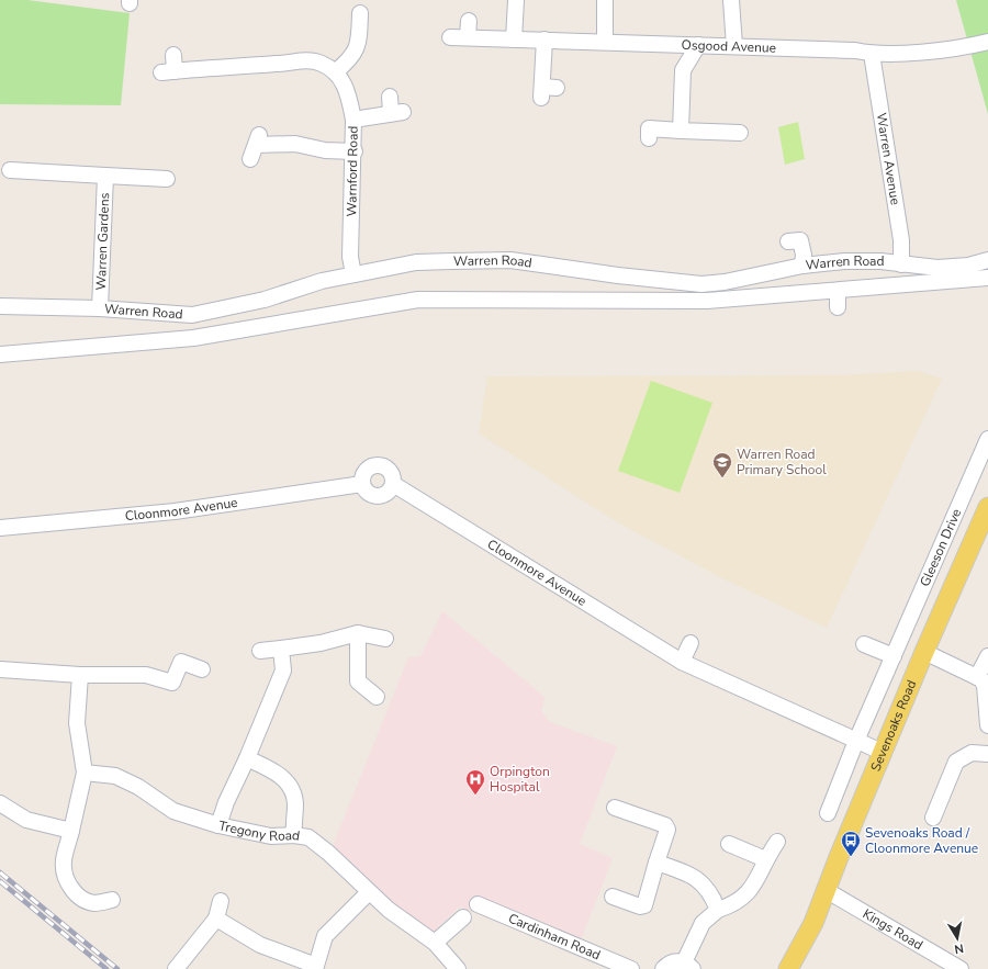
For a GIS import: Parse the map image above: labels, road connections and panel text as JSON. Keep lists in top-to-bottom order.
{
  "streets": {
    "main road": ["Sevenoaks Road"],
    "street": [
      "Osgood Avenue",
      "Warren Avenue",
      "Warnford Road",
      "Warren Gardens",
      "Warren Road",
      "Cloonmore Avenue",
      "Gleeson Drive",
      "Tregony Road",
      "Kings Road",
      "Cardinham Road"
    ]
  },
  "crossings": [
    ["Osgood Avenue", "Warren Avenue"],
    ["Warren Avenue", "Warren Road"],
    ["Warnford Road", "Warren Road"],
    ["Warren Gardens", "Warren Road"],
    ["Cloonmore Avenue", "Gleeson Drive"],
    ["Cloonmore Avenue", "Sevenoaks Road"],
    ["Sevenoaks Road", "Kings Road"]
  ],
  "places": {
    "school or university": ["Warren Road Primary School"],
    "hospital": ["Orpington Hospital"],
    "bus stop": ["Sevenoaks Road / Cloonmore Avenue"]
  },
  "north": "bottom"
}
